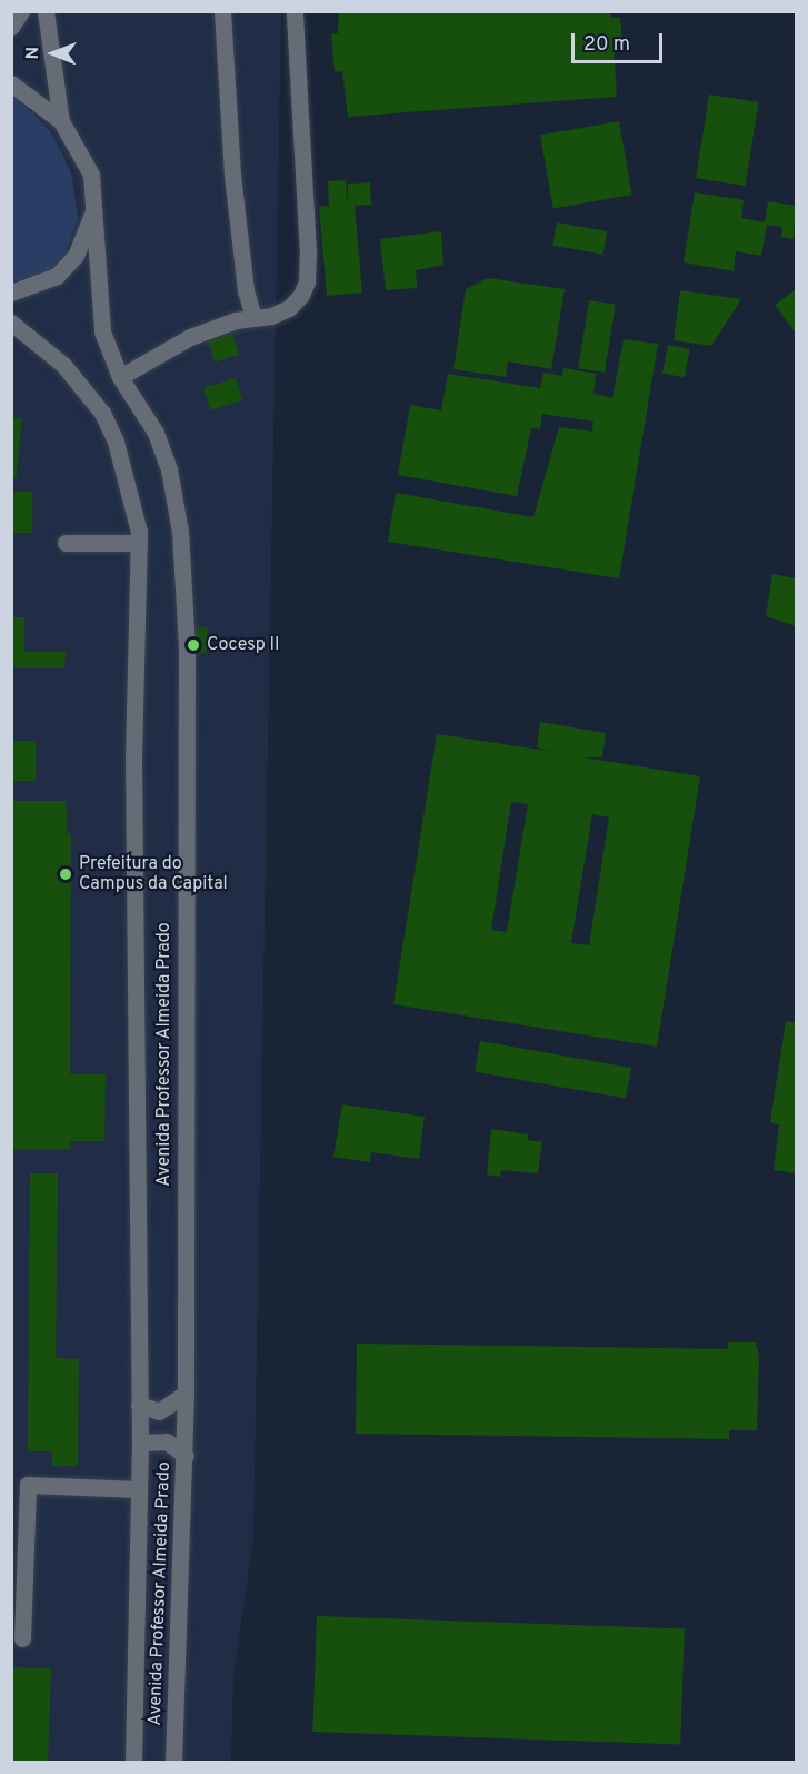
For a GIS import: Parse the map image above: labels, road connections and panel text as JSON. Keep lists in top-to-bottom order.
{
  "streets": {
    "street": ["Avenida Professor Almeida Prado"]
  },
  "places": ["Cocesp II", "Prefeitura do Campus da Capital"],
  "scale_bar": "20 m",
  "north": "left"
}
